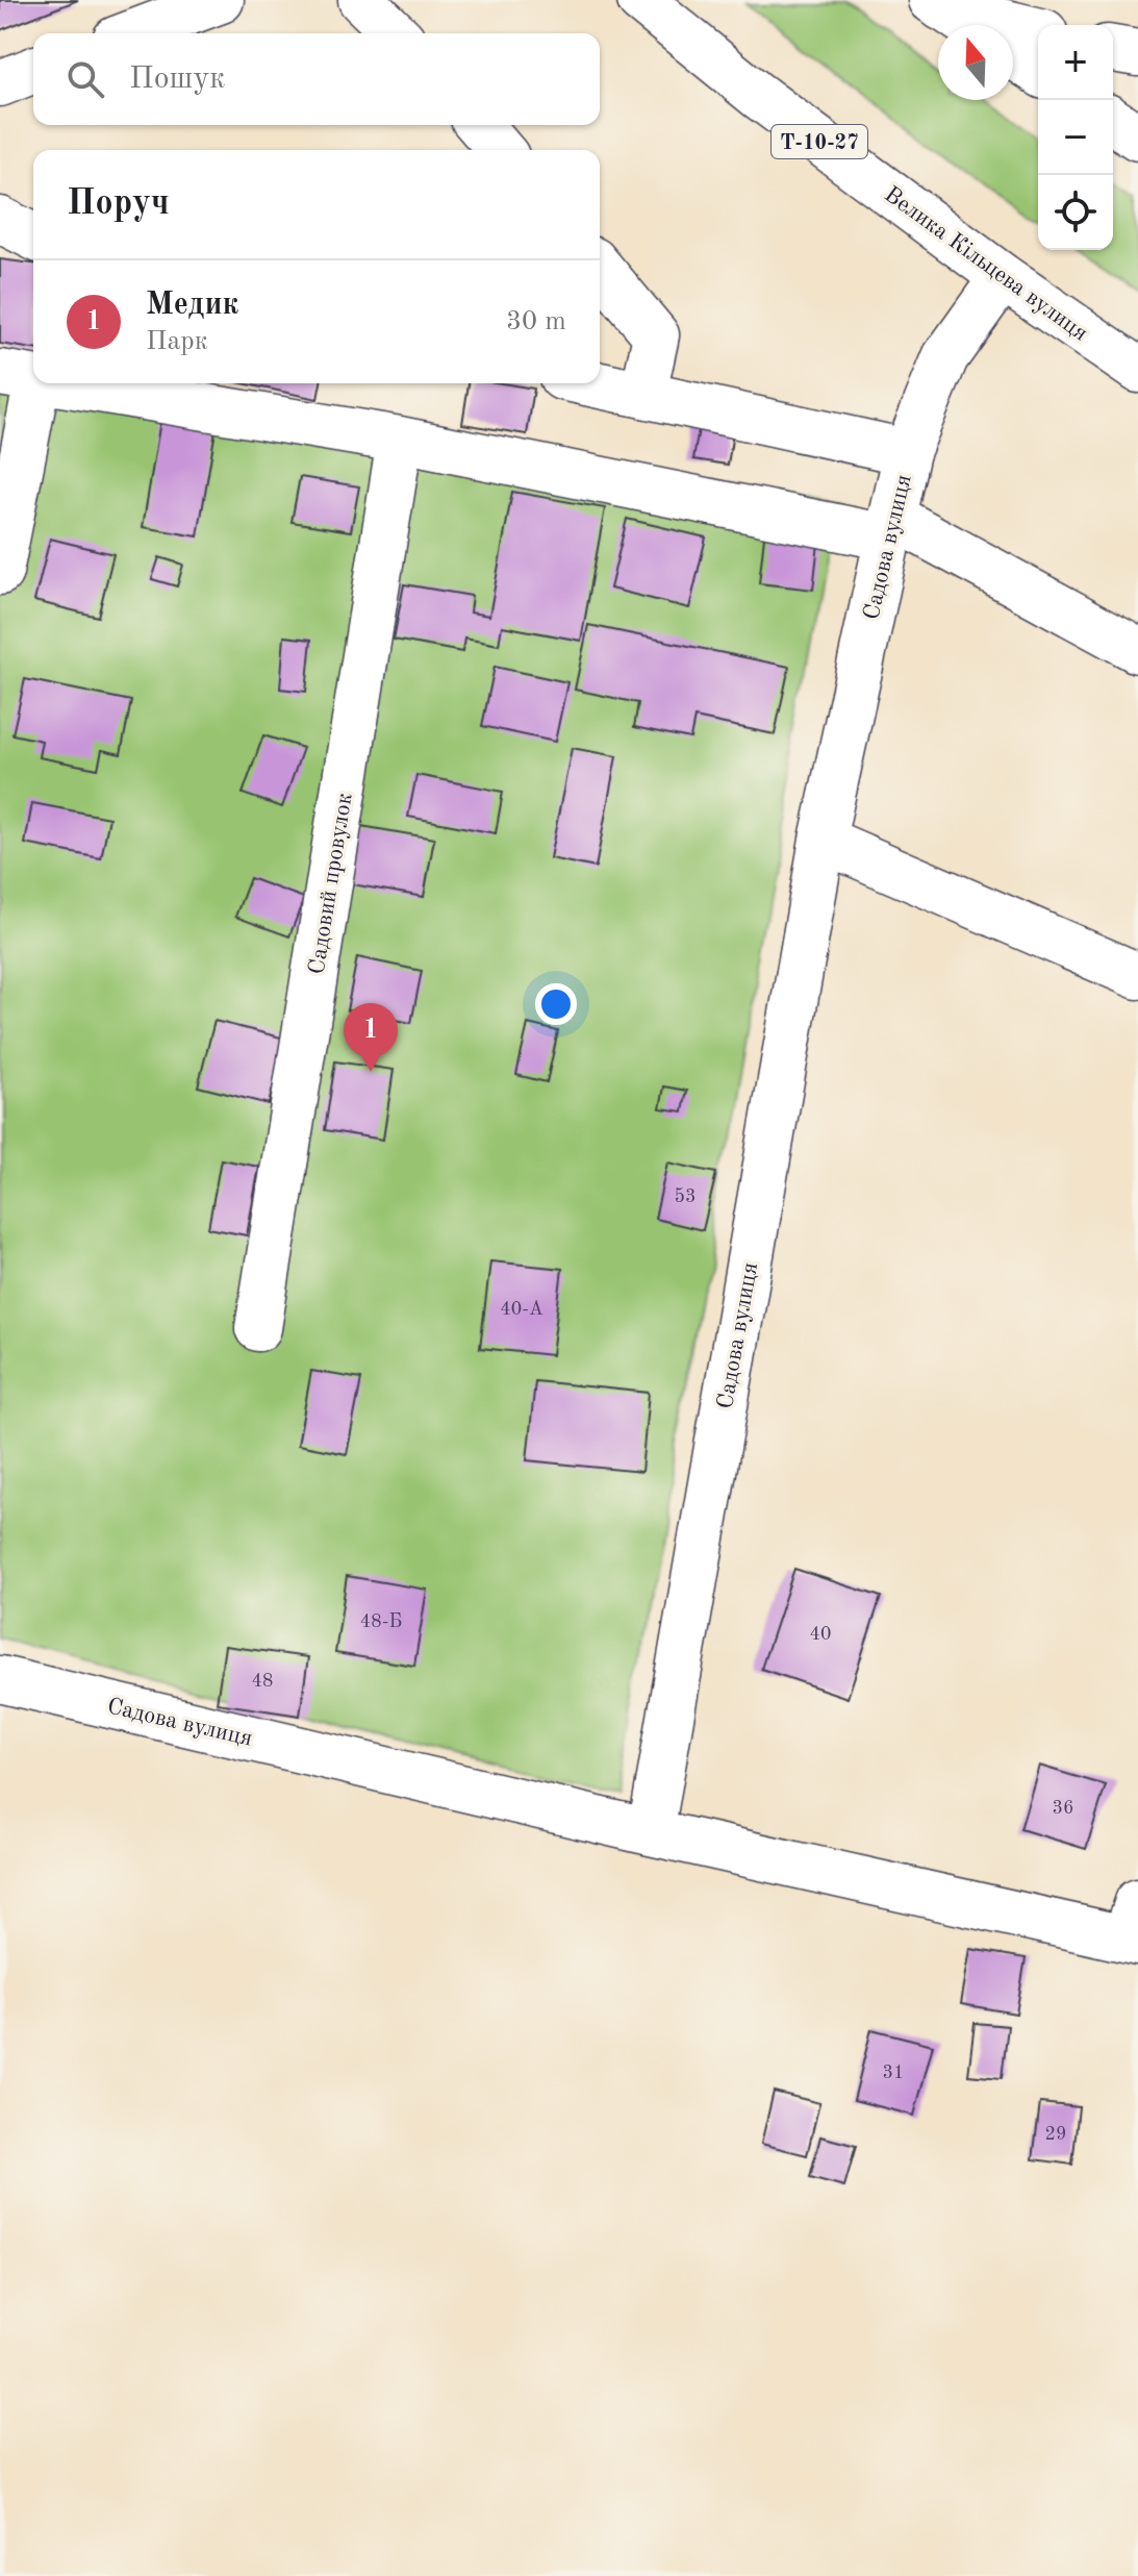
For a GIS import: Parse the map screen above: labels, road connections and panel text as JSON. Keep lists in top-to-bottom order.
{
  "streets": {
    "main road": [
      "Т-10-27",
      "Велика Кільцева вулиця",
      "Садова вулиця",
      "Садовий провулок"
    ]
  },
  "crossings": [
    ["Велика Кільцева вулиця", "Садова вулиця"]
  ],
  "house_numbers": [
    "53",
    "40-А",
    "48-Б",
    "40",
    "48",
    "36",
    "31",
    "29"
  ],
  "north": "top",
  "page": {
    "map_buttons": ["+", "−"],
    "search": "Пошук",
    "heading": "Поруч",
    "list": [
      {
        "mark": "1",
        "name": "Медик",
        "note": "Парк",
        "value": "30 m"
      }
    ],
    "pins": "1"
  }
}
